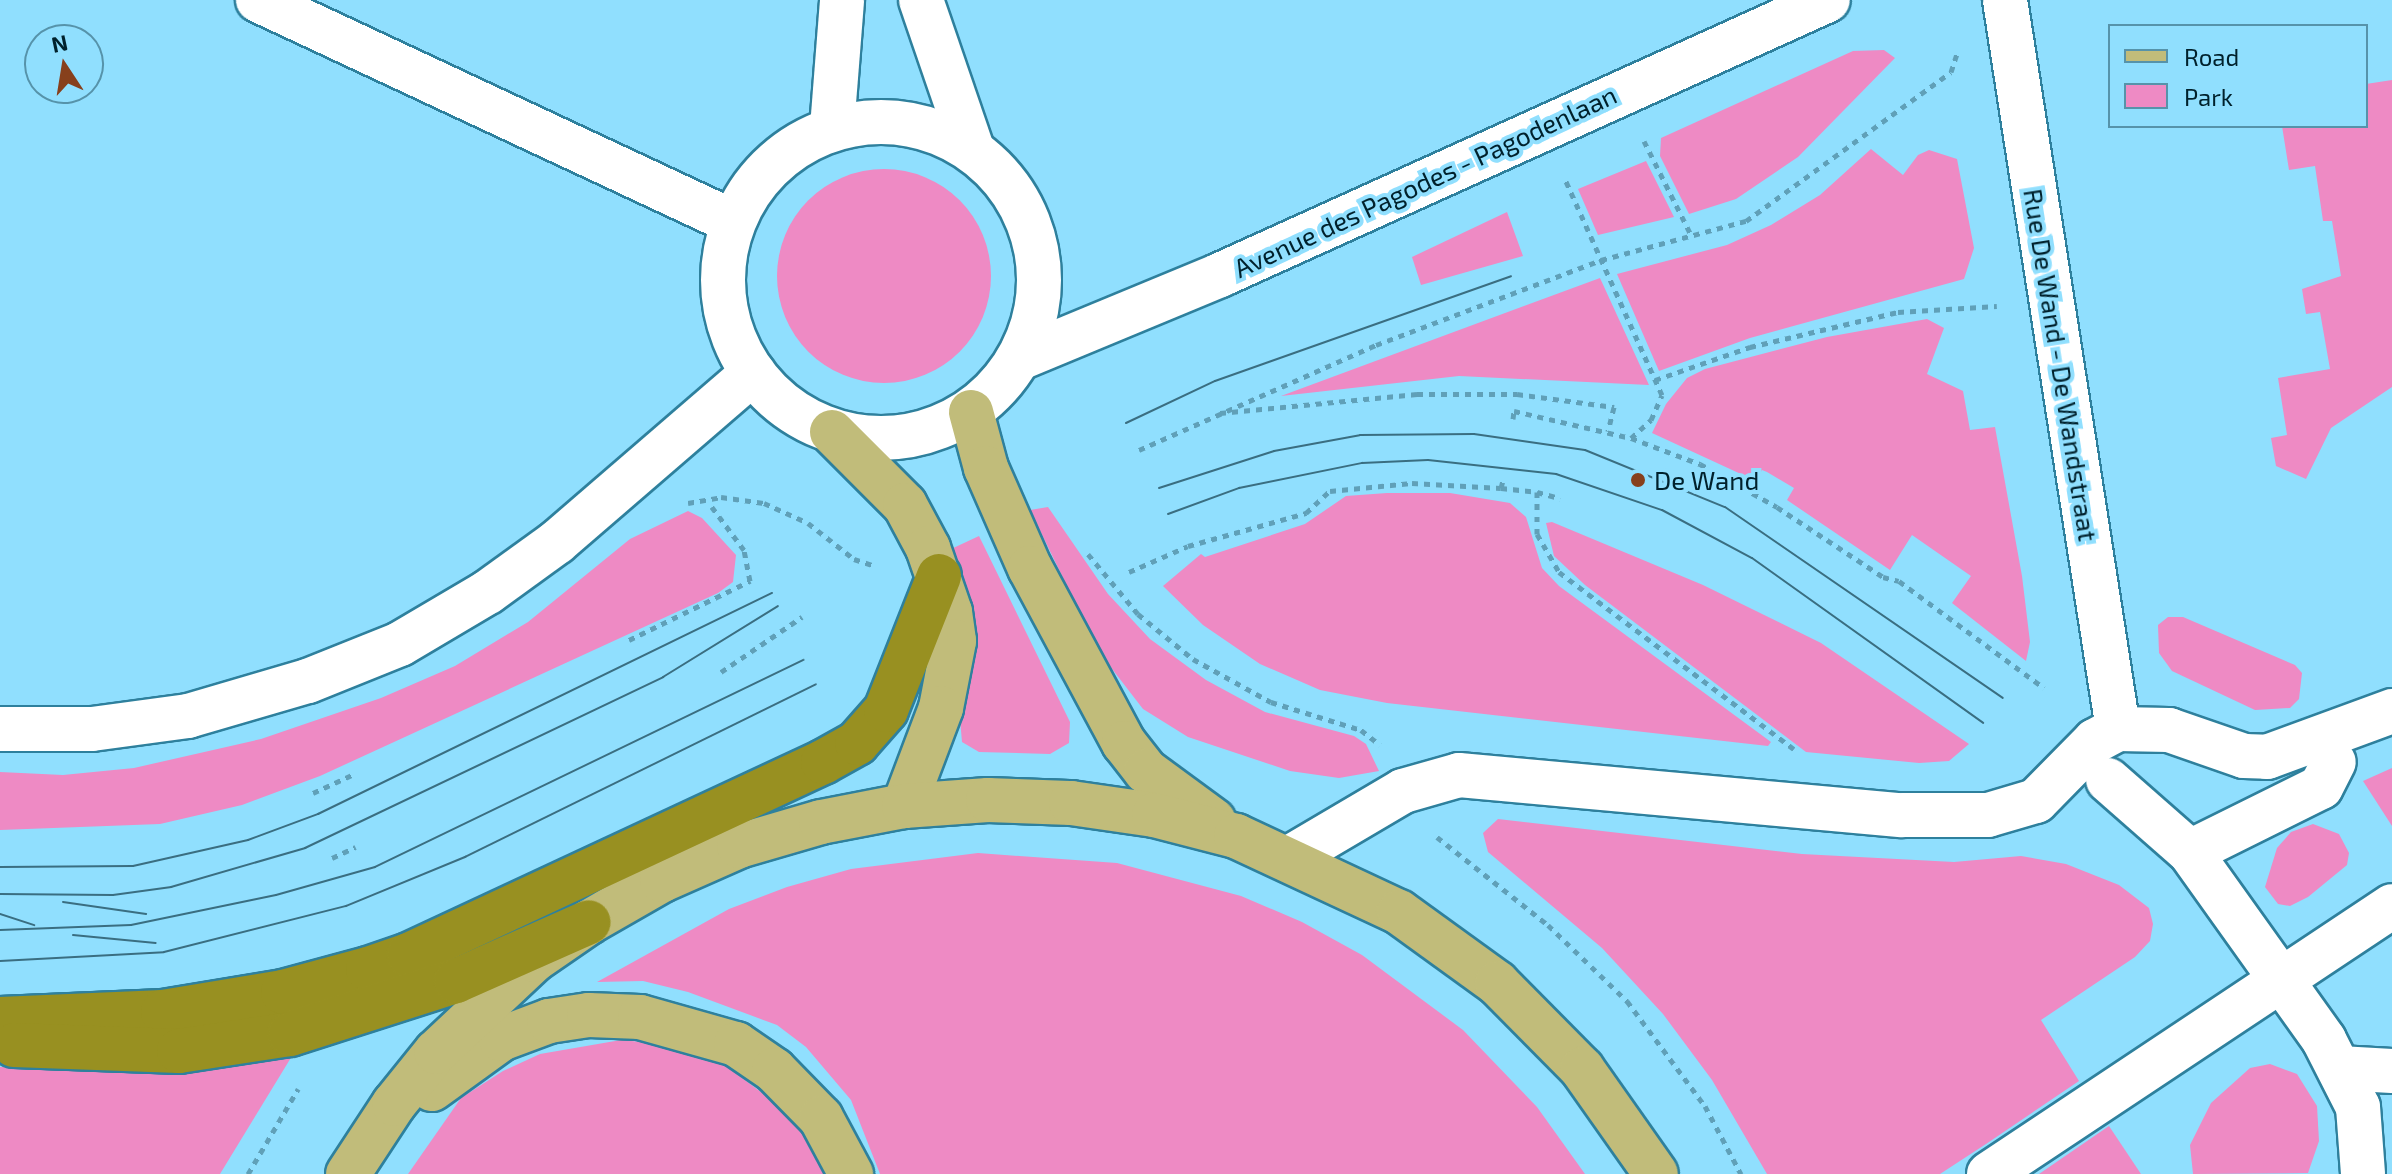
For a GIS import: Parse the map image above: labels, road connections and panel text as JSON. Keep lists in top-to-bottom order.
{
  "streets": {
    "street": ["Avenue des Pagodes - Pagodenlaan", "Rue De Wand - De Wandstraat"]
  },
  "places": ["De Wand"],
  "legend": ["Road", "Park"],
  "north": "top"
}
